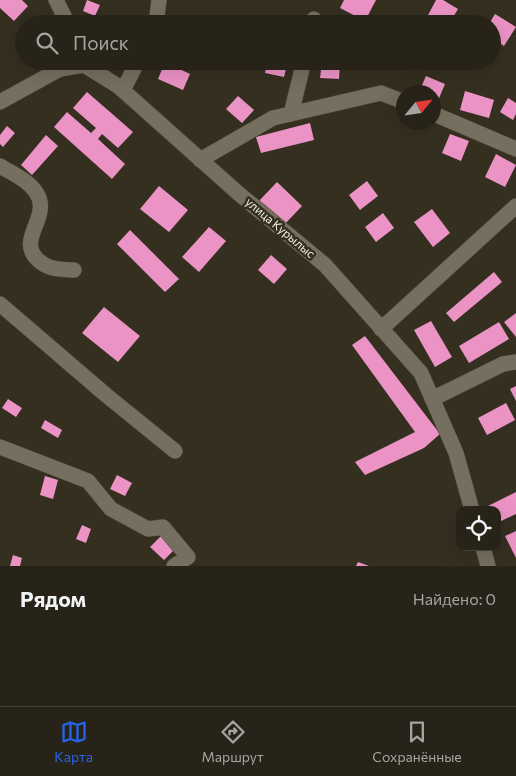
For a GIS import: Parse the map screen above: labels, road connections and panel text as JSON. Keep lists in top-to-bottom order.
{
  "streets": {
    "street": ["улица Курылыс"]
  },
  "north": "top right",
  "page": {
    "search": "Поиск",
    "heading": ["Рядом", "Найдено: 0"],
    "nav": ["Карта", "Маршрут", "Сохранённые"]
  }
}
